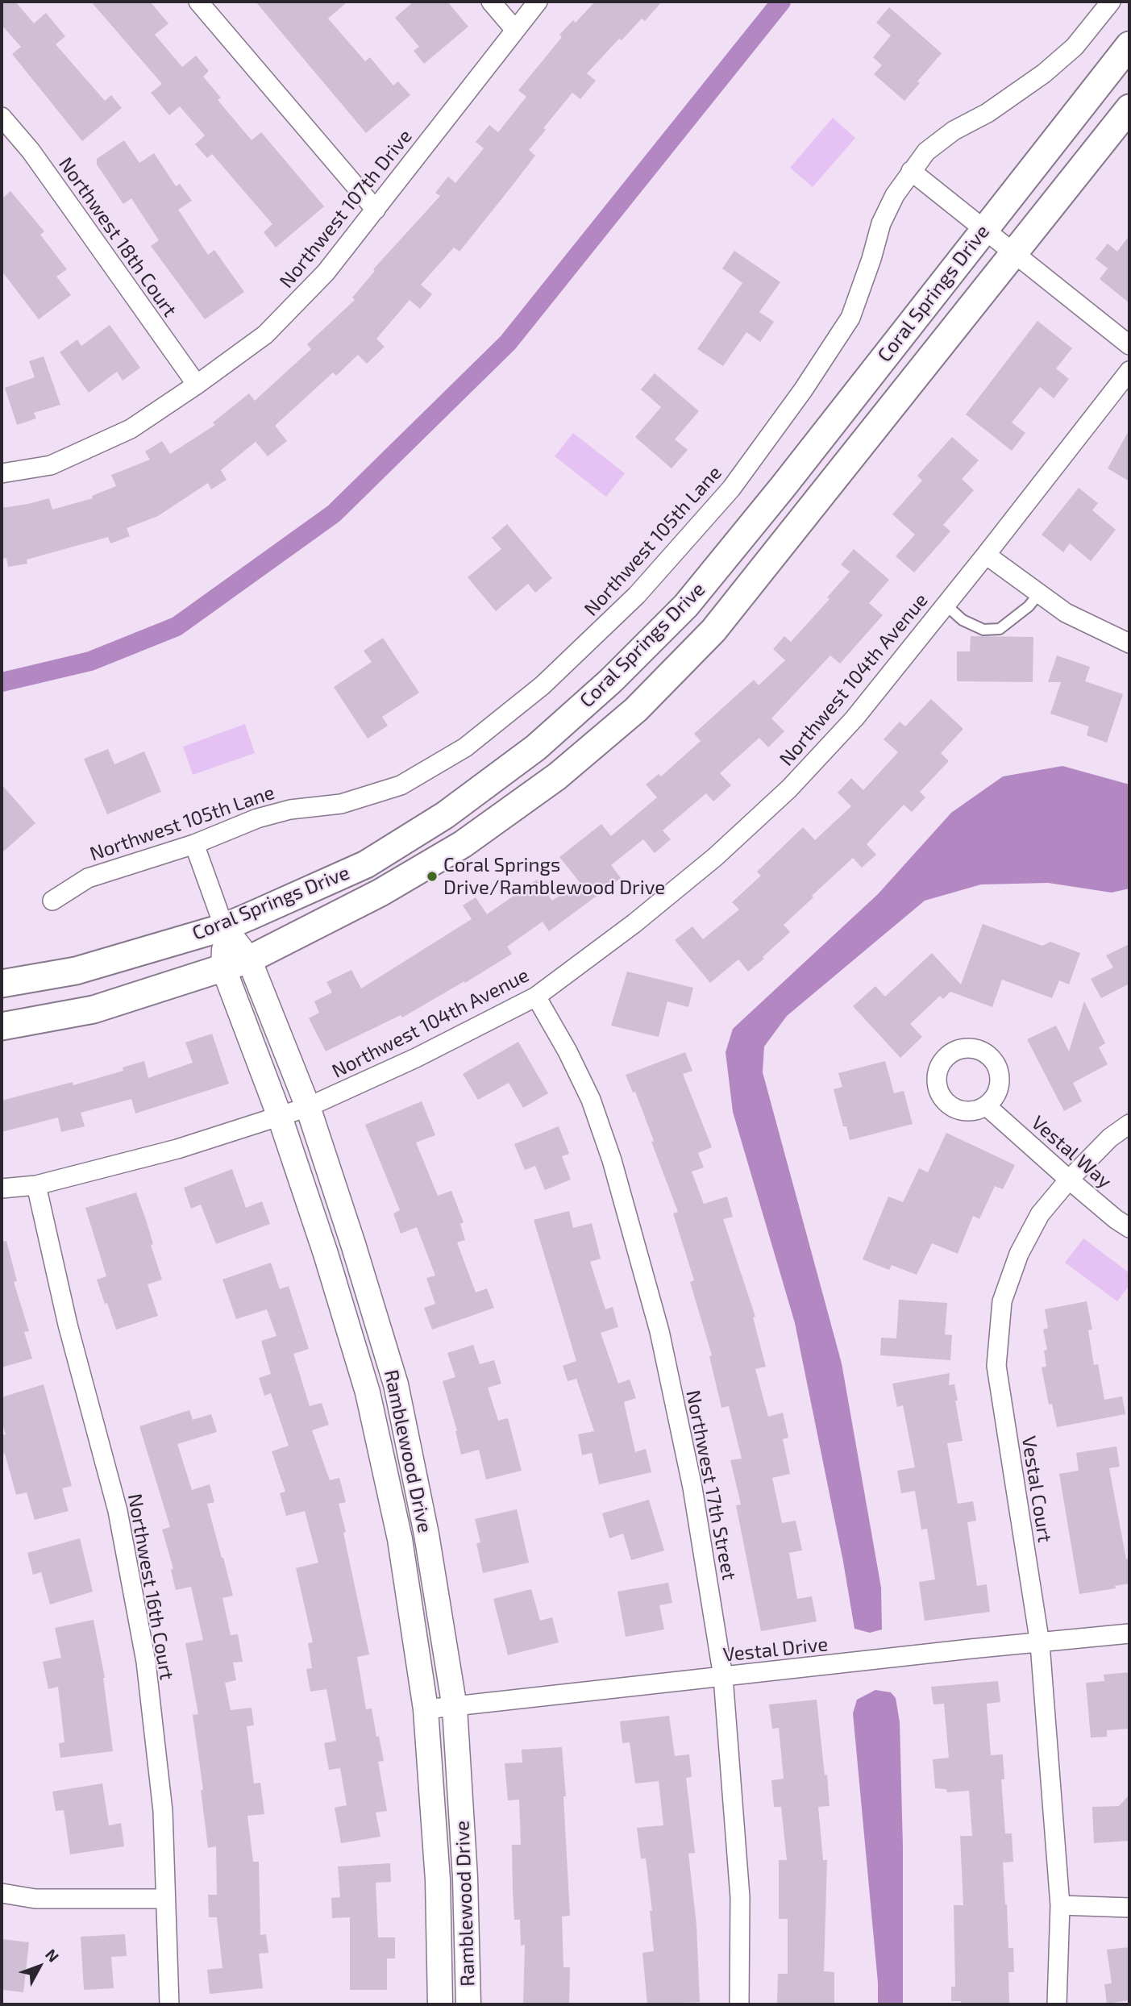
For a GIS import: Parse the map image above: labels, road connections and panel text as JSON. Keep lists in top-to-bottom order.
{
  "streets": {
    "main road": ["Coral Springs Drive"],
    "street": [
      "Northwest 107th Drive",
      "Northwest 18th Court",
      "Northwest 105th Lane",
      "Northwest 104th Avenue",
      "Vestal Way",
      "Ramblewood Drive",
      "Northwest 17th Street",
      "Vestal Court",
      "Northwest 16th Court",
      "Vestal Drive"
    ]
  },
  "crossings": [
    ["Northwest 107th Drive", "Northwest 18th Court"],
    ["Coral Springs Drive", "Ramblewood Drive"],
    ["Northwest 105th Lane", "Ramblewood Drive"],
    ["Northwest 104th Avenue", "Ramblewood Drive"],
    ["Northwest 104th Avenue", "Northwest 17th Street"],
    ["Northwest 104th Avenue", "Northwest 16th Court"],
    ["Vestal Way", "Vestal Court"],
    ["Ramblewood Drive", "Vestal Drive"],
    ["Northwest 17th Street", "Vestal Drive"],
    ["Vestal Court", "Vestal Drive"]
  ],
  "places": ["Coral Springs Drive/Ramblewood Drive"],
  "north": "top right"
}
